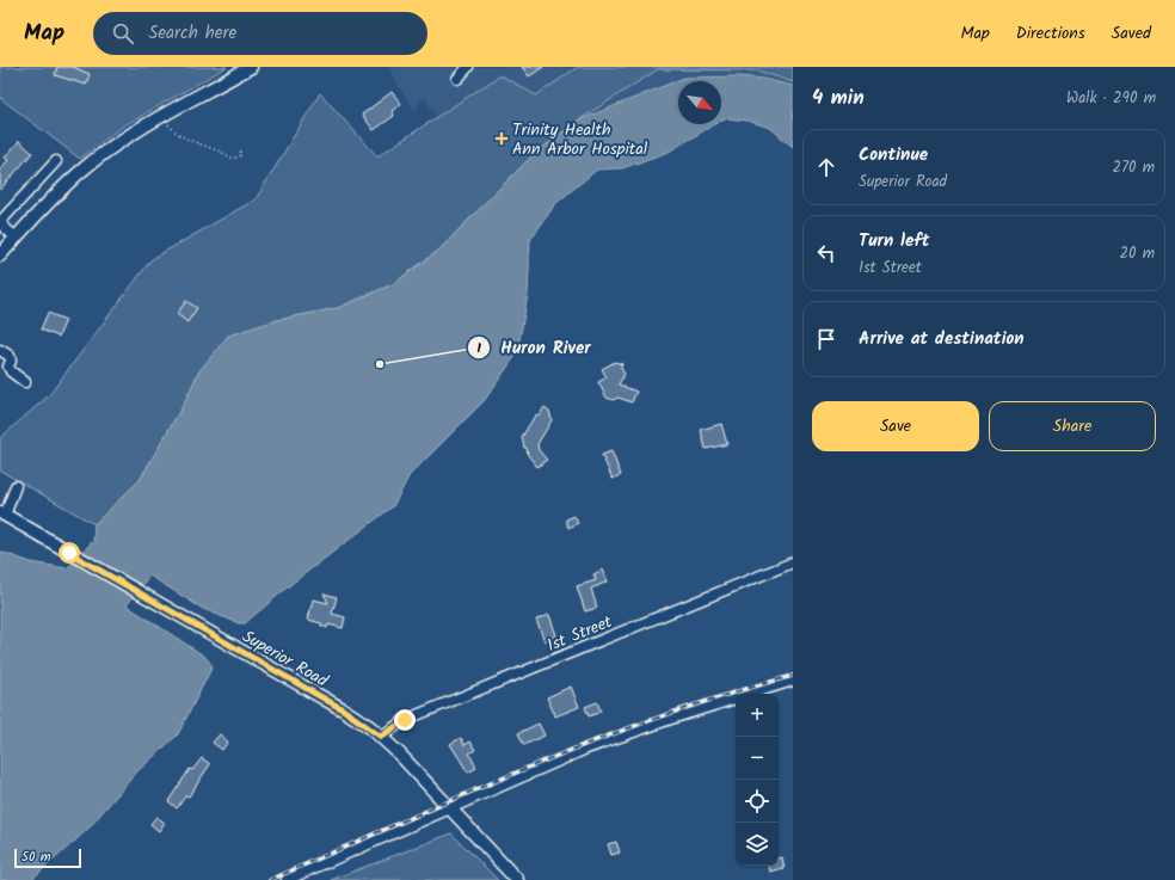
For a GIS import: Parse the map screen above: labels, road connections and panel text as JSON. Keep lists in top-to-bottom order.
{
  "streets": {
    "main road": ["Superior Road"],
    "street": ["1st Street"]
  },
  "crossings": [
    ["1st Street", "Superior Road"]
  ],
  "places": {
    "health": ["Trinity Health Ann Arbor Hospital"],
    "other": ["Huron River"]
  },
  "scale_bar": "50 m",
  "north": "bottom right",
  "page": {
    "header": "Map",
    "search": "Search here",
    "nav": ["Map", "Directions", "Saved"],
    "heading": ["4 min", "Walk · 290 m"],
    "list": [
      ["Continue", "Superior Road", "270 m"],
      ["Turn left", "1st Street", "20 m"],
      "Arrive at destination"
    ],
    "buttons": ["Save", "Share"],
    "map_buttons": ["+", "−"],
    "scale": "50 m"
  }
}
